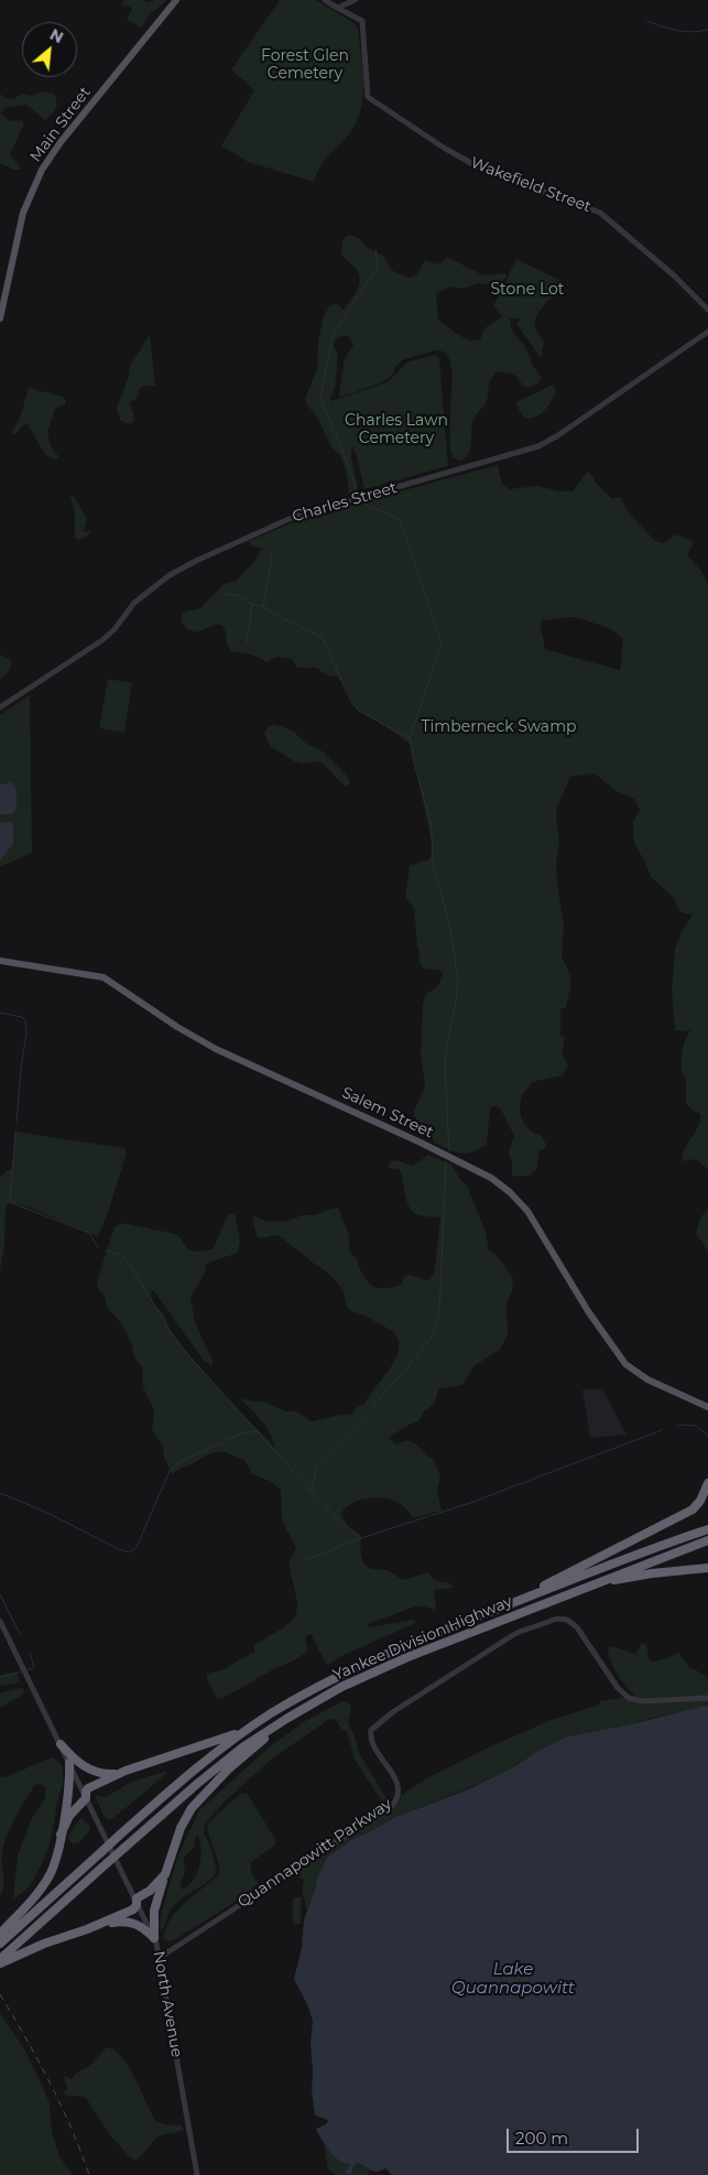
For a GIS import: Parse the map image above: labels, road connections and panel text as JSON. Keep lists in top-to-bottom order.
{
  "streets": {
    "highway": ["Yankee Division Highway"],
    "main road": ["Main Street", "Salem Street"],
    "street": [
      "Wakefield Street",
      "Charles Street",
      "Quannapowitt Parkway",
      "North Avenue"
    ]
  },
  "crossings": [
    ["Quannapowitt Parkway", "North Avenue"]
  ],
  "water": ["Lake Quannapowitt"],
  "parks": [
    "Forest Glen Cemetery",
    "Stone Lot",
    "Charles Lawn Cemetery",
    "Timberneck Swamp"
  ],
  "scale_bar": "200 m",
  "north": "top right"
}
